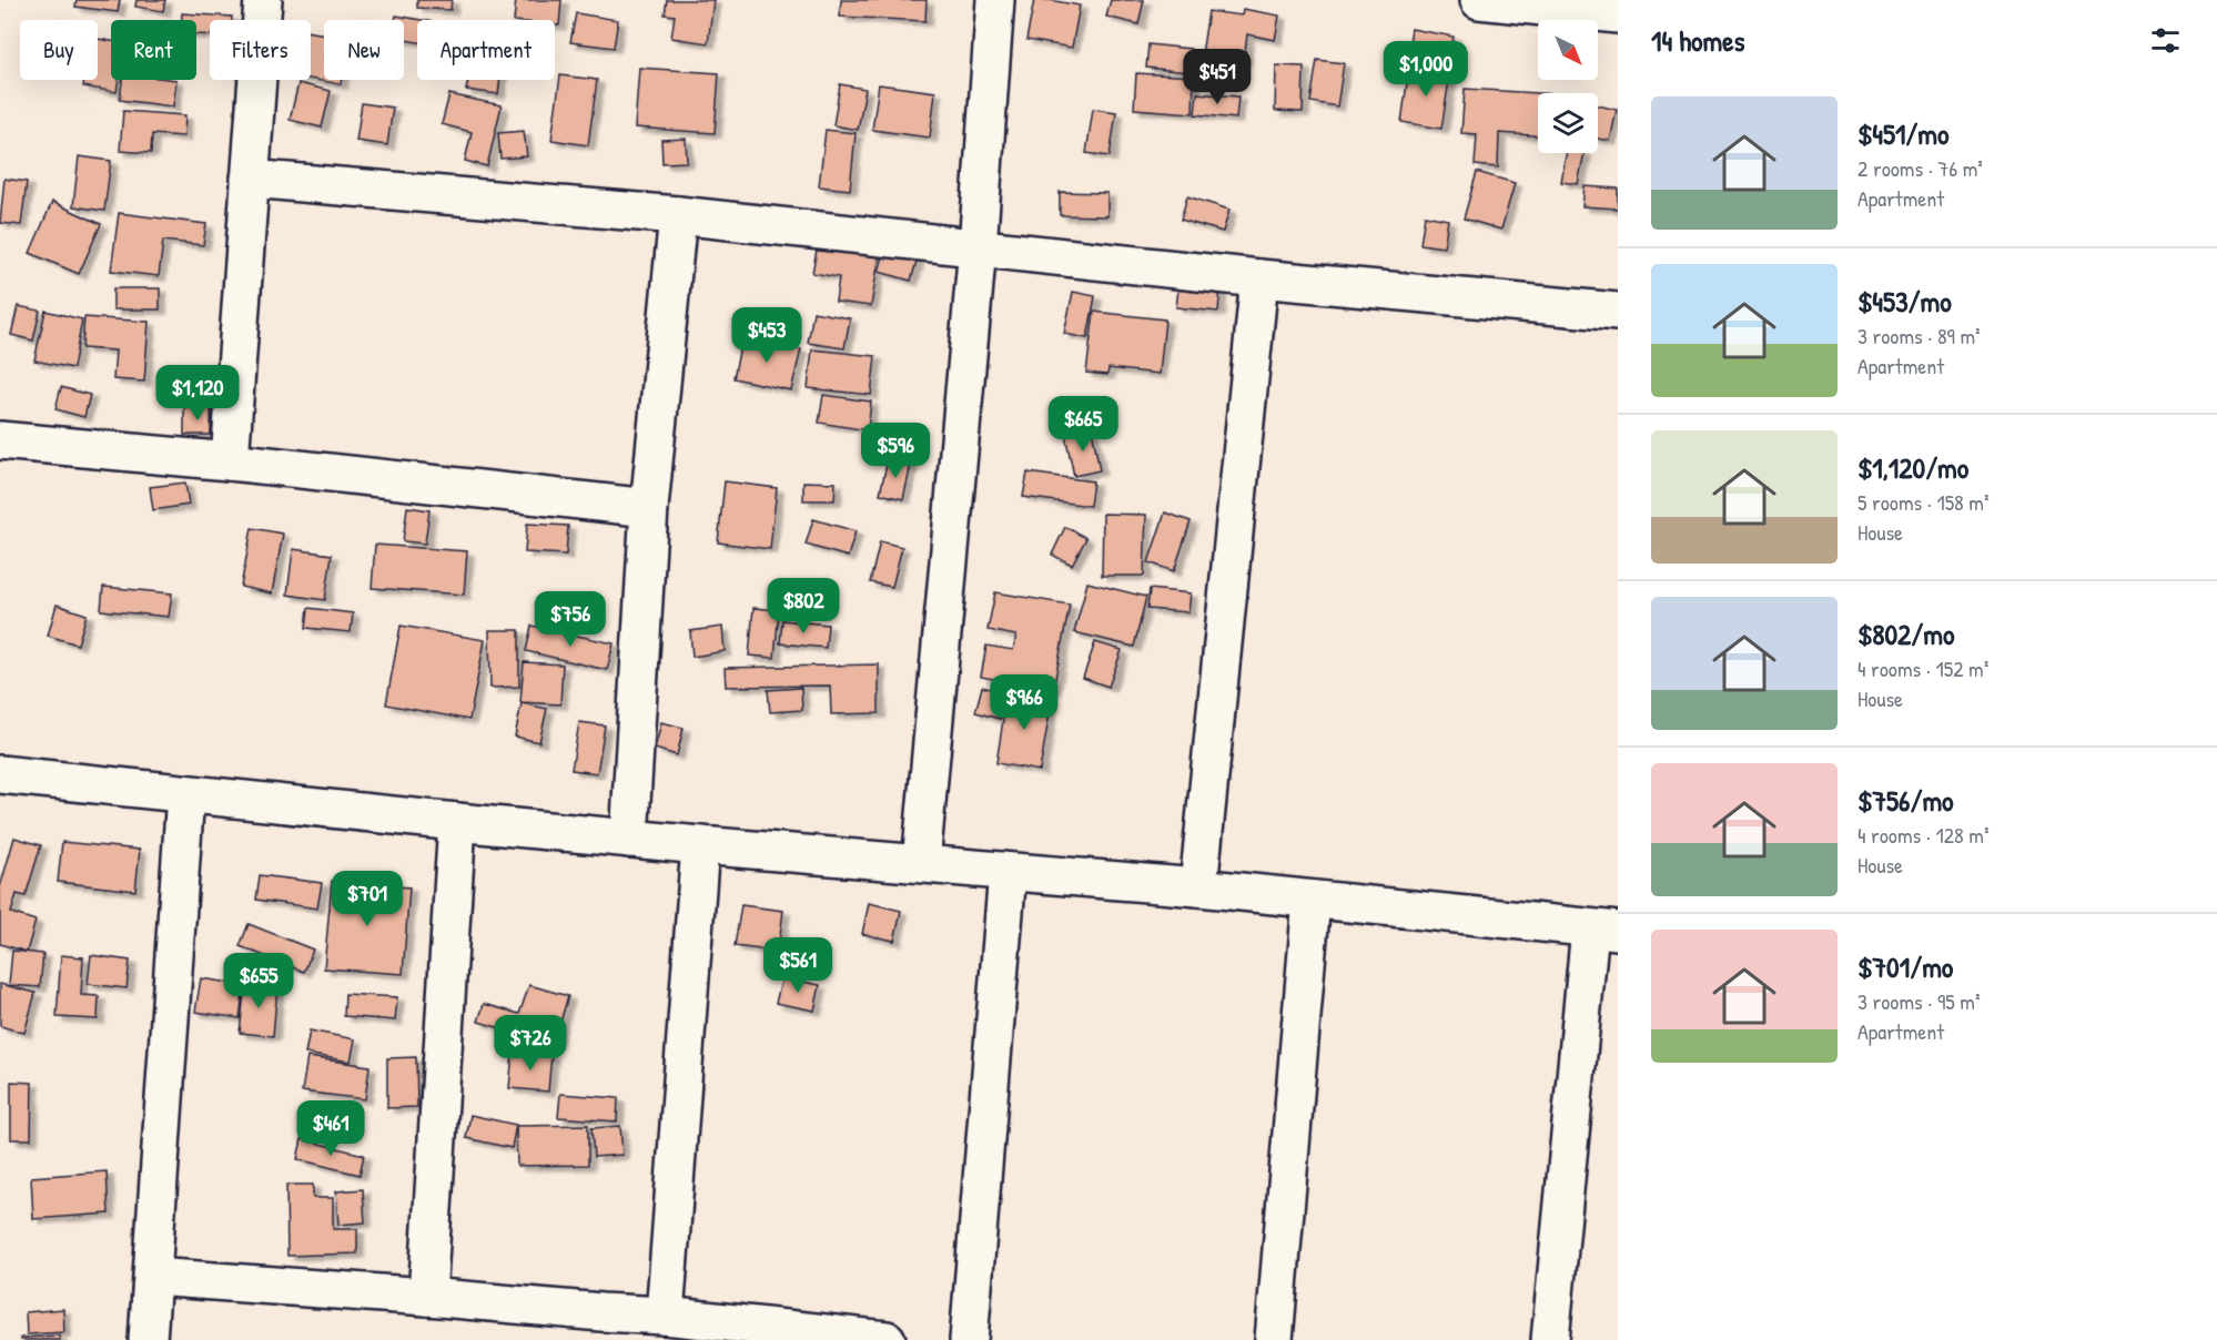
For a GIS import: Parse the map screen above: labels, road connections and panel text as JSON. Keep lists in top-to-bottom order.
{
  "north": "bottom right",
  "page": {
    "heading": "14 homes",
    "chip": [
      "Buy",
      "Rent",
      "Filters",
      "New",
      "Apartment"
    ],
    "price": [
      "$1,000",
      "$451",
      "$453",
      "$1,120",
      "$665",
      "$596",
      "$802",
      "$756",
      "$966",
      "$701",
      "$561",
      "$655",
      "$726",
      "$461"
    ],
    "list": [
      {
        "name": "$451/mo",
        "note": "2 rooms · 76 m² · Apartment"
      },
      {
        "name": "$453/mo",
        "note": "3 rooms · 89 m² · Apartment"
      },
      {
        "name": "$1,120/mo",
        "note": "5 rooms · 158 m² · House"
      },
      {
        "name": "$802/mo",
        "note": "4 rooms · 152 m² · House"
      },
      {
        "name": "$756/mo",
        "note": "4 rooms · 128 m² · House"
      },
      {
        "name": "$701/mo",
        "note": "3 rooms · 95 m² · Apartment"
      }
    ]
  }
}
